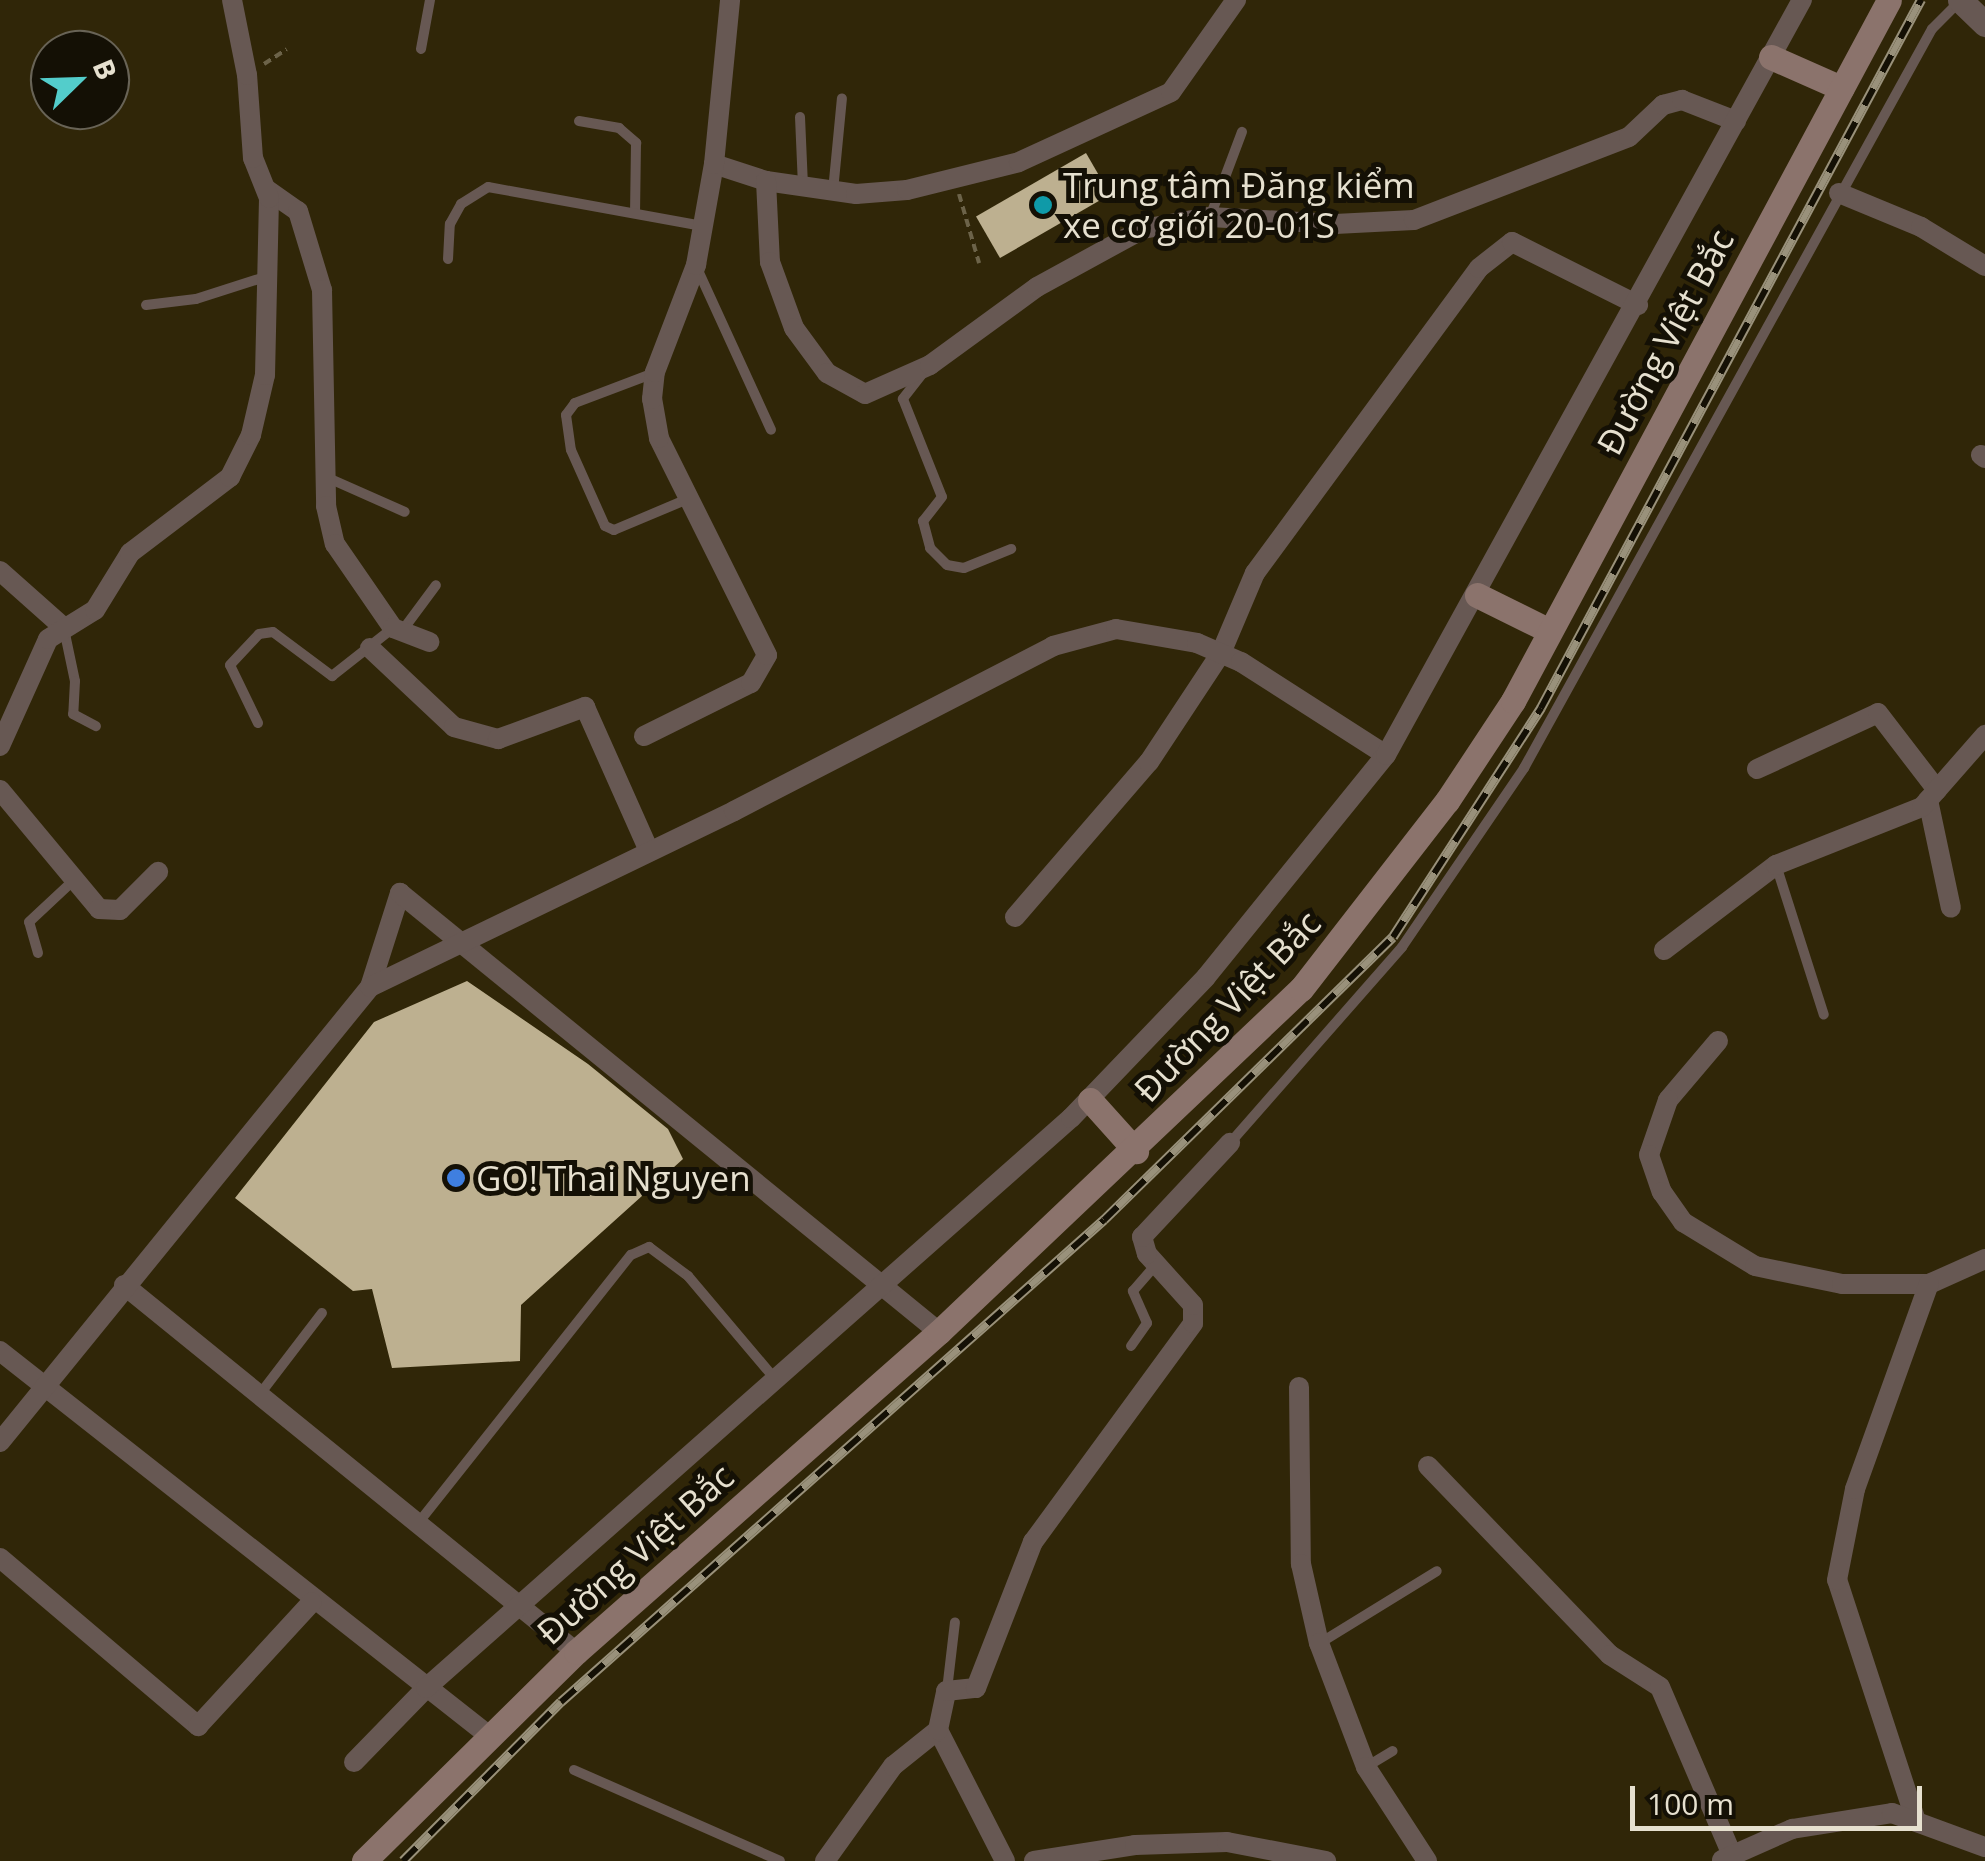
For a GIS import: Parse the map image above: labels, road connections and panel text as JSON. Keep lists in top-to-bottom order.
{
  "streets": {
    "main road": ["Đường Việt Bắc"]
  },
  "places": ["Trung tâm Đăng kiểm xe cơ giới 20-01S", "GO! Thai Nguyen"],
  "scale_bar": "100 m",
  "north": "top right"
}
